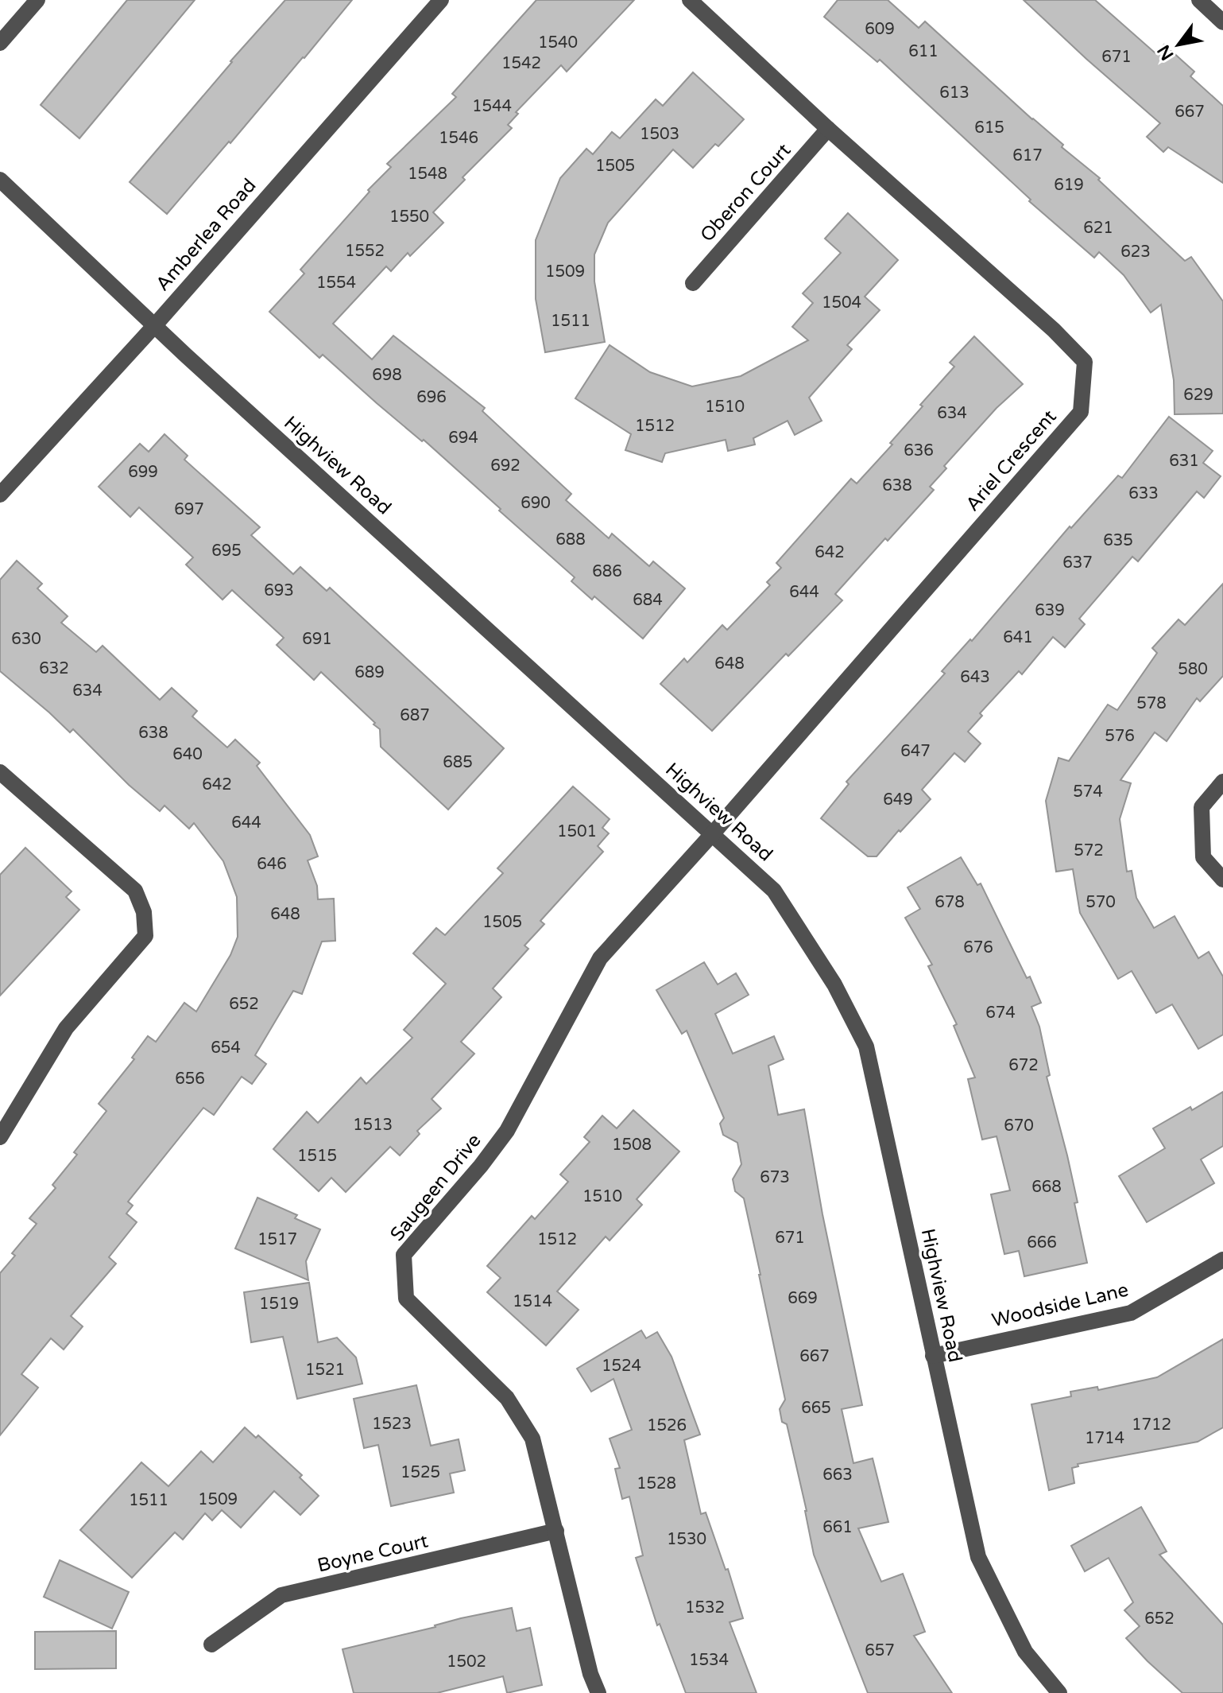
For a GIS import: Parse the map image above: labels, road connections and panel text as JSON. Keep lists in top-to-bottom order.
{
  "streets": {
    "street": [
      "Oberon Court",
      "Amberlea Road",
      "Ariel Crescent",
      "Highview Road",
      "Saugeen Drive",
      "Woodside Lane",
      "Boyne Court"
    ]
  },
  "crossings": [
    ["Oberon Court", "Ariel Crescent"],
    ["Amberlea Road", "Highview Road"],
    ["Ariel Crescent", "Highview Road"],
    ["Ariel Crescent", "Saugeen Drive"],
    ["Highview Road", "Saugeen Drive"],
    ["Highview Road", "Woodside Lane"],
    ["Saugeen Drive", "Boyne Court"]
  ],
  "house_numbers": [
    "609",
    "1540",
    "611",
    "671",
    "1542",
    "613",
    "1544",
    "667",
    "615",
    "1503",
    "1546",
    "617",
    "1505",
    "1548",
    "619",
    "1550",
    "621",
    "1552",
    "623",
    "1509",
    "1554",
    "1504",
    "1511",
    "698",
    "629",
    "696",
    "1510",
    "634",
    "1512",
    "694",
    "636",
    "631",
    "692",
    "699",
    "638",
    "633",
    "690",
    "697",
    "688",
    "635",
    "695",
    "642",
    "637",
    "686",
    "693",
    "644",
    "684",
    "639",
    "641",
    "630",
    "691",
    "648",
    "632",
    "580",
    "689",
    "643",
    "634",
    "578",
    "687",
    "638",
    "576",
    "647",
    "640",
    "685",
    "642",
    "574",
    "649",
    "644",
    "1501",
    "572",
    "646",
    "678",
    "570",
    "648",
    "1505",
    "676",
    "652",
    "674",
    "654",
    "672",
    "656",
    "1513",
    "670",
    "1508",
    "1515",
    "673",
    "668",
    "1510",
    "671",
    "1517",
    "1512",
    "666",
    "669",
    "1514",
    "1519",
    "667",
    "1524",
    "1521",
    "665",
    "1523",
    "1712",
    "1526",
    "1714",
    "1525",
    "663",
    "1528",
    "1509",
    "1511",
    "661",
    "1530",
    "1532",
    "652",
    "657",
    "1534",
    "1502"
  ],
  "north": "bottom left"
}
